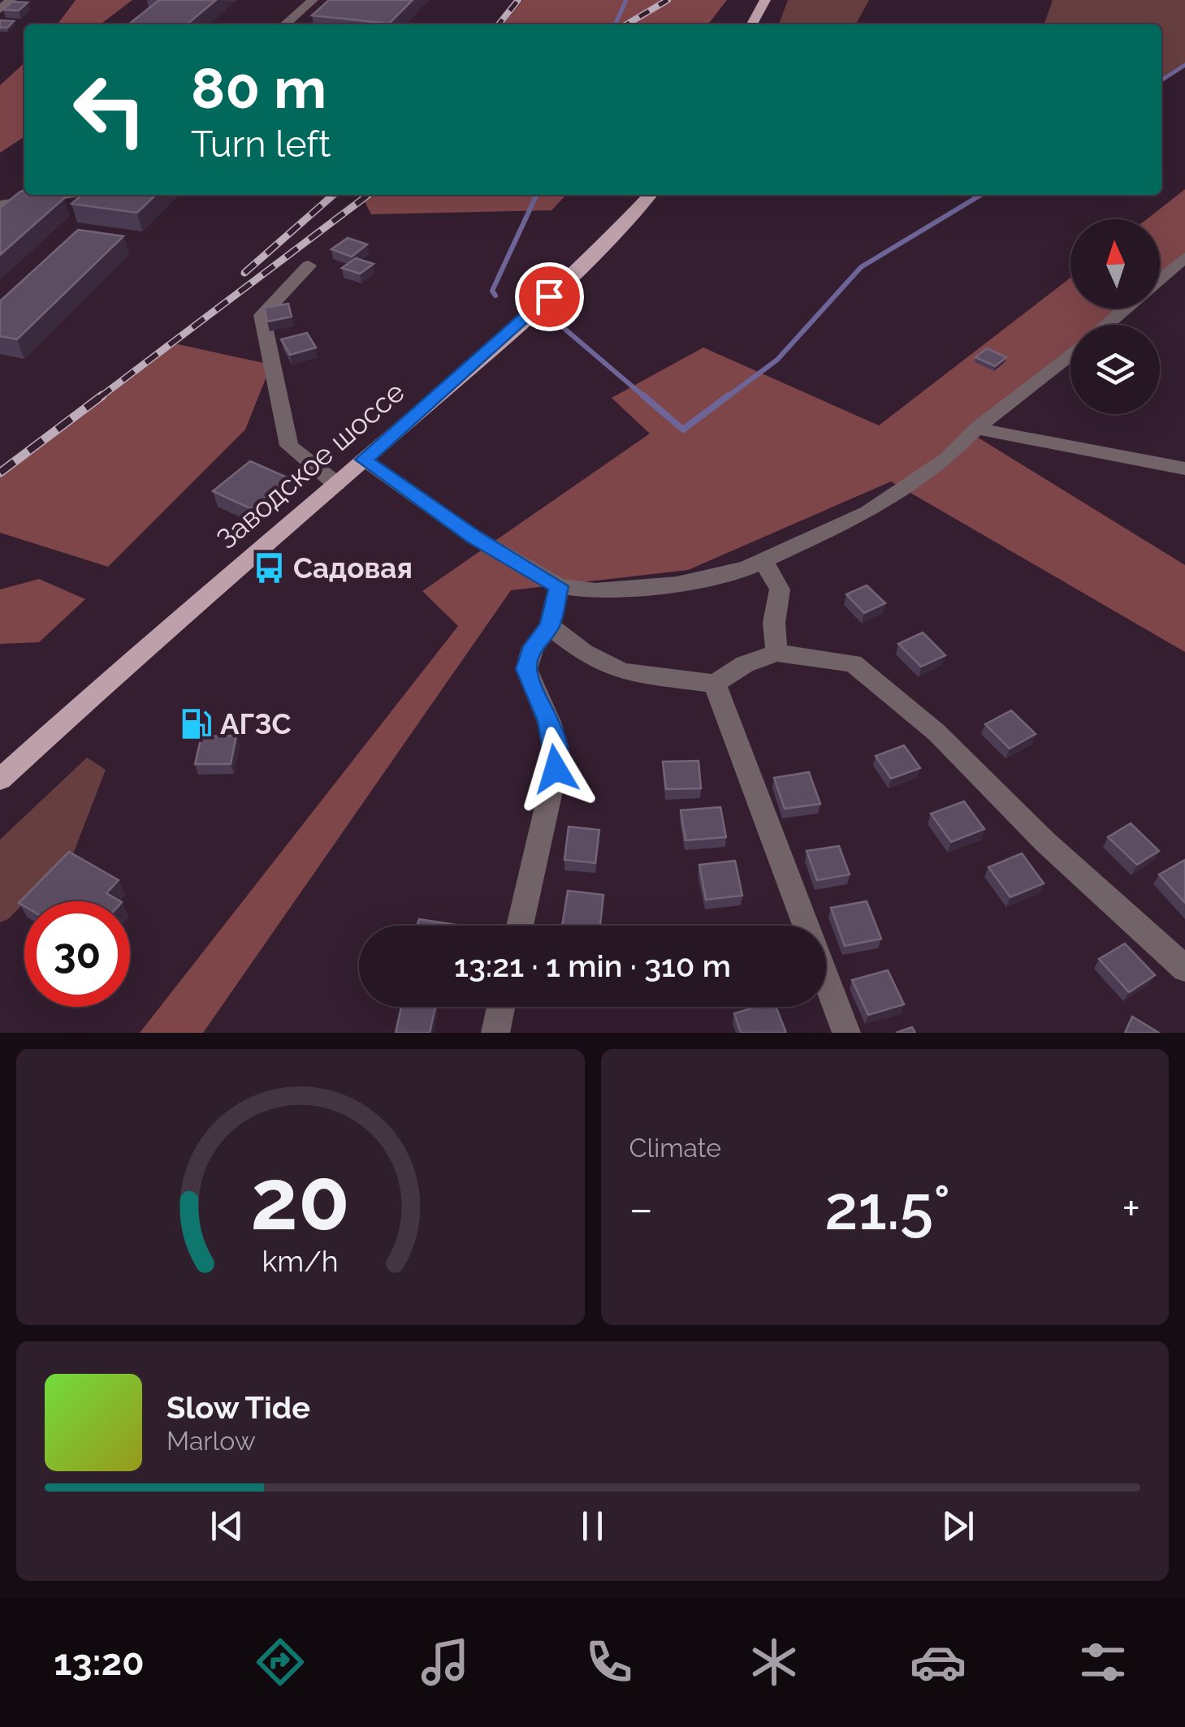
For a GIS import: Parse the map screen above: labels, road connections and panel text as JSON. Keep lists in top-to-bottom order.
{
  "streets": {
    "main road": ["Заводское шоссе"]
  },
  "places": {
    "bus stop": ["Садовая"],
    "fuel station": ["АГЗС"]
  },
  "north": "top",
  "page": {
    "turn": ["80 m", "Turn left"],
    "limit": "30",
    "trip": "13:21 · 1 min · 310 m",
    "tile": "Climate",
    "heat": ["−", "21.5°", "+"],
    "song": ["Slow Tide", "Marlow"],
    "tabs": "13:20",
    "gauge": ["20", "km/h"]
  }
}
